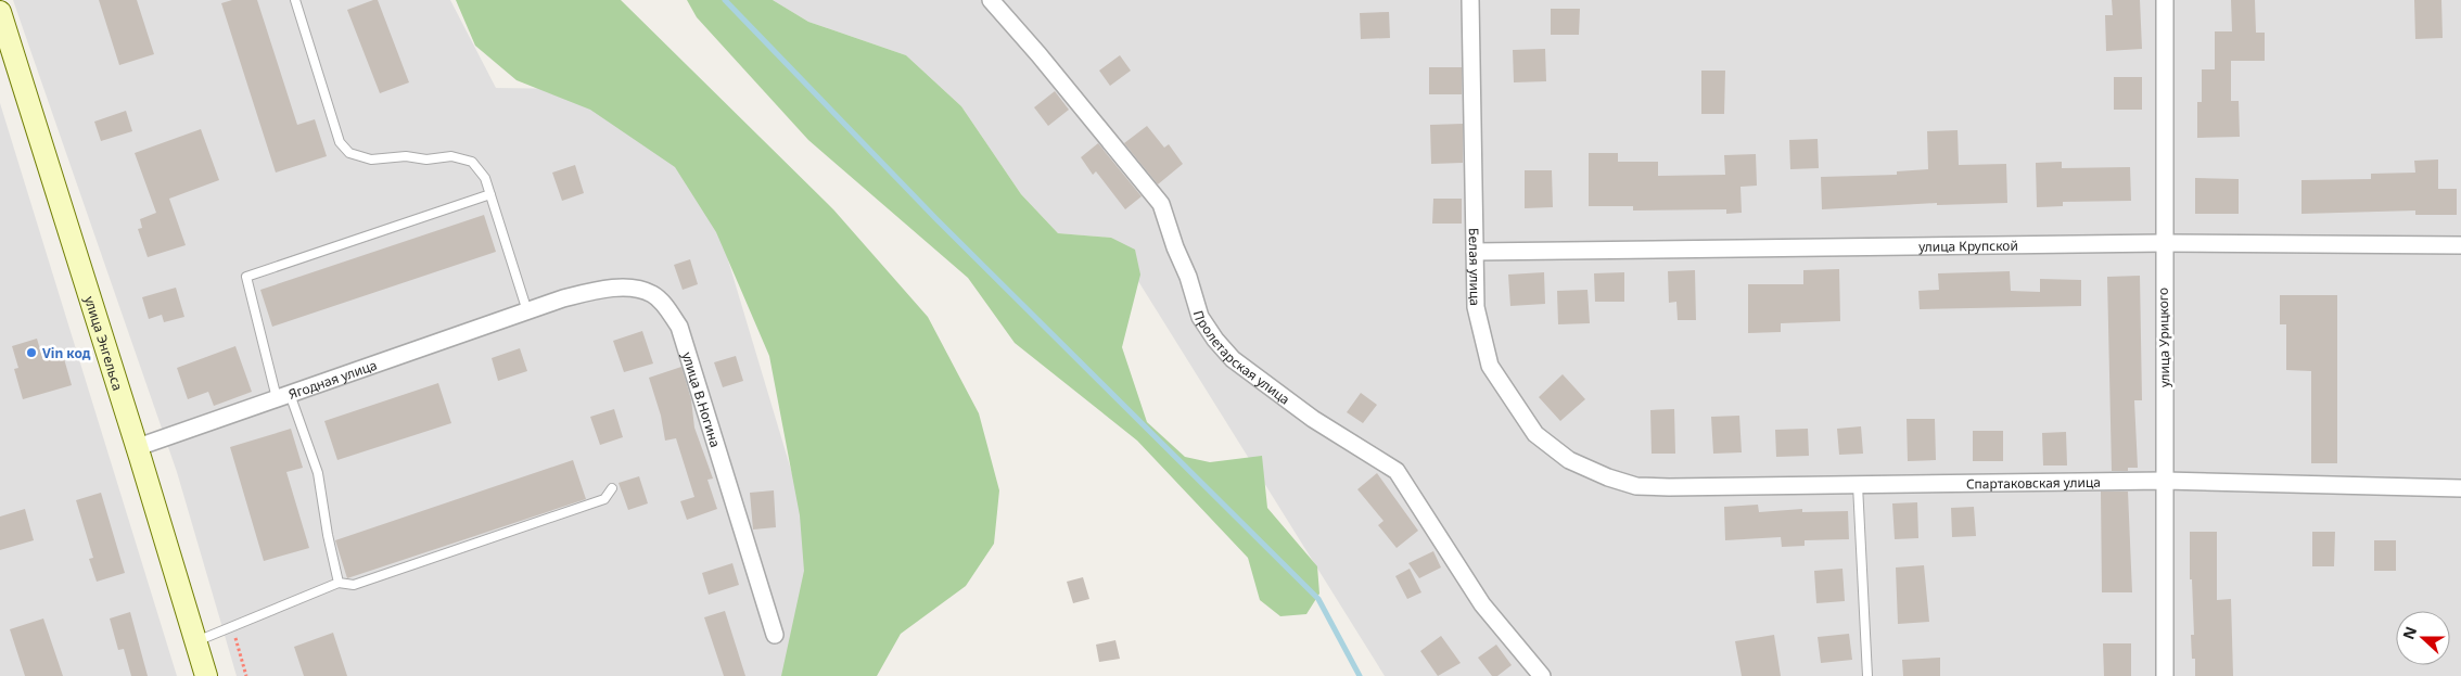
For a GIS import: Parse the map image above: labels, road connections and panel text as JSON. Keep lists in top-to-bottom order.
{
  "streets": {
    "main road": ["улица Энгельса"],
    "street": [
      "улица Крупской",
      "Белая улица",
      "улица Урицкого",
      "Пролетарская улица",
      "Ягодная улица",
      "улица В.Ногина",
      "Спартаковская улица"
    ]
  },
  "crossings": [
    ["улица Крупской", "Белая улица"],
    ["улица Крупской", "улица Урицкого"],
    ["Белая улица", "Спартаковская улица"],
    ["улица Урицкого", "Спартаковская улица"],
    ["улица Энгельса", "Ягодная улица"],
    ["Ягодная улица", "улица В.Ногина"]
  ],
  "places": ["Vin код"],
  "north": "left"
}
